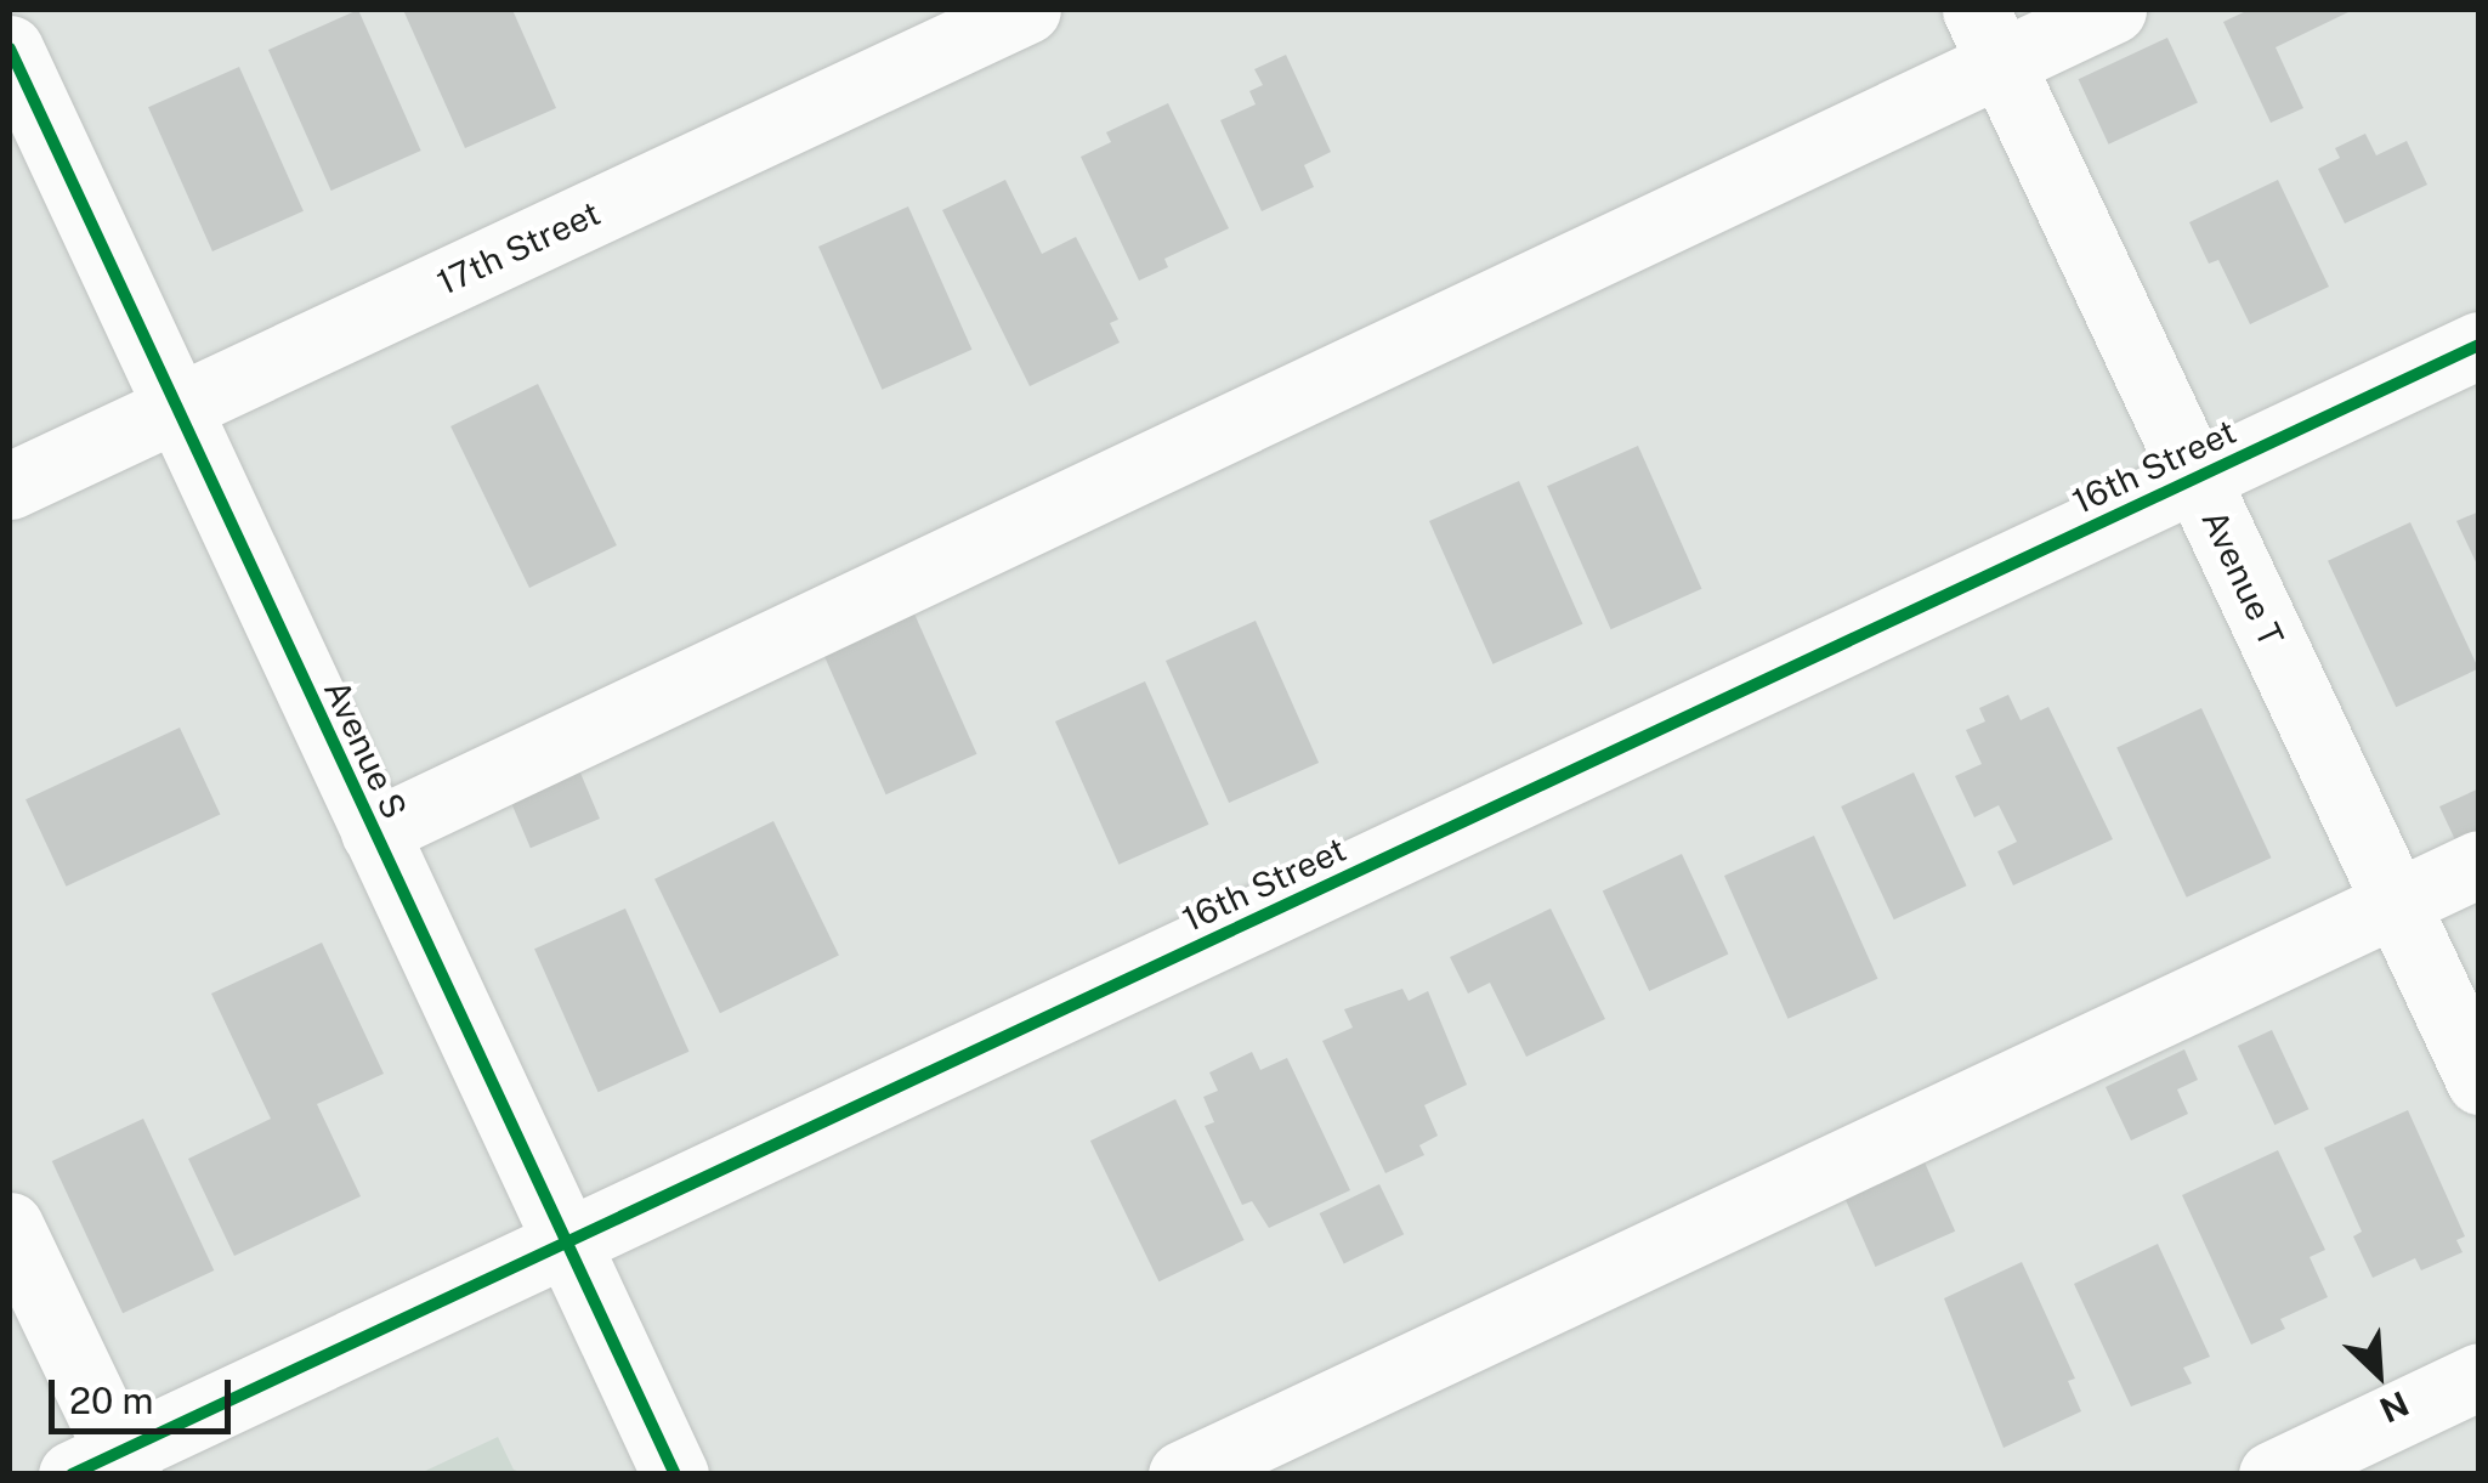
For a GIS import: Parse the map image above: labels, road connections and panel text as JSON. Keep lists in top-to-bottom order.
{
  "streets": {
    "street": [
      "17th Street",
      "16th Street",
      "Avenue T",
      "Avenue S"
    ]
  },
  "crossings": [
    ["17th Street", "Avenue S"],
    ["16th Street", "Avenue T"],
    ["16th Street", "Avenue S"]
  ],
  "scale_bar": "20 m",
  "north": "bottom right"
}
